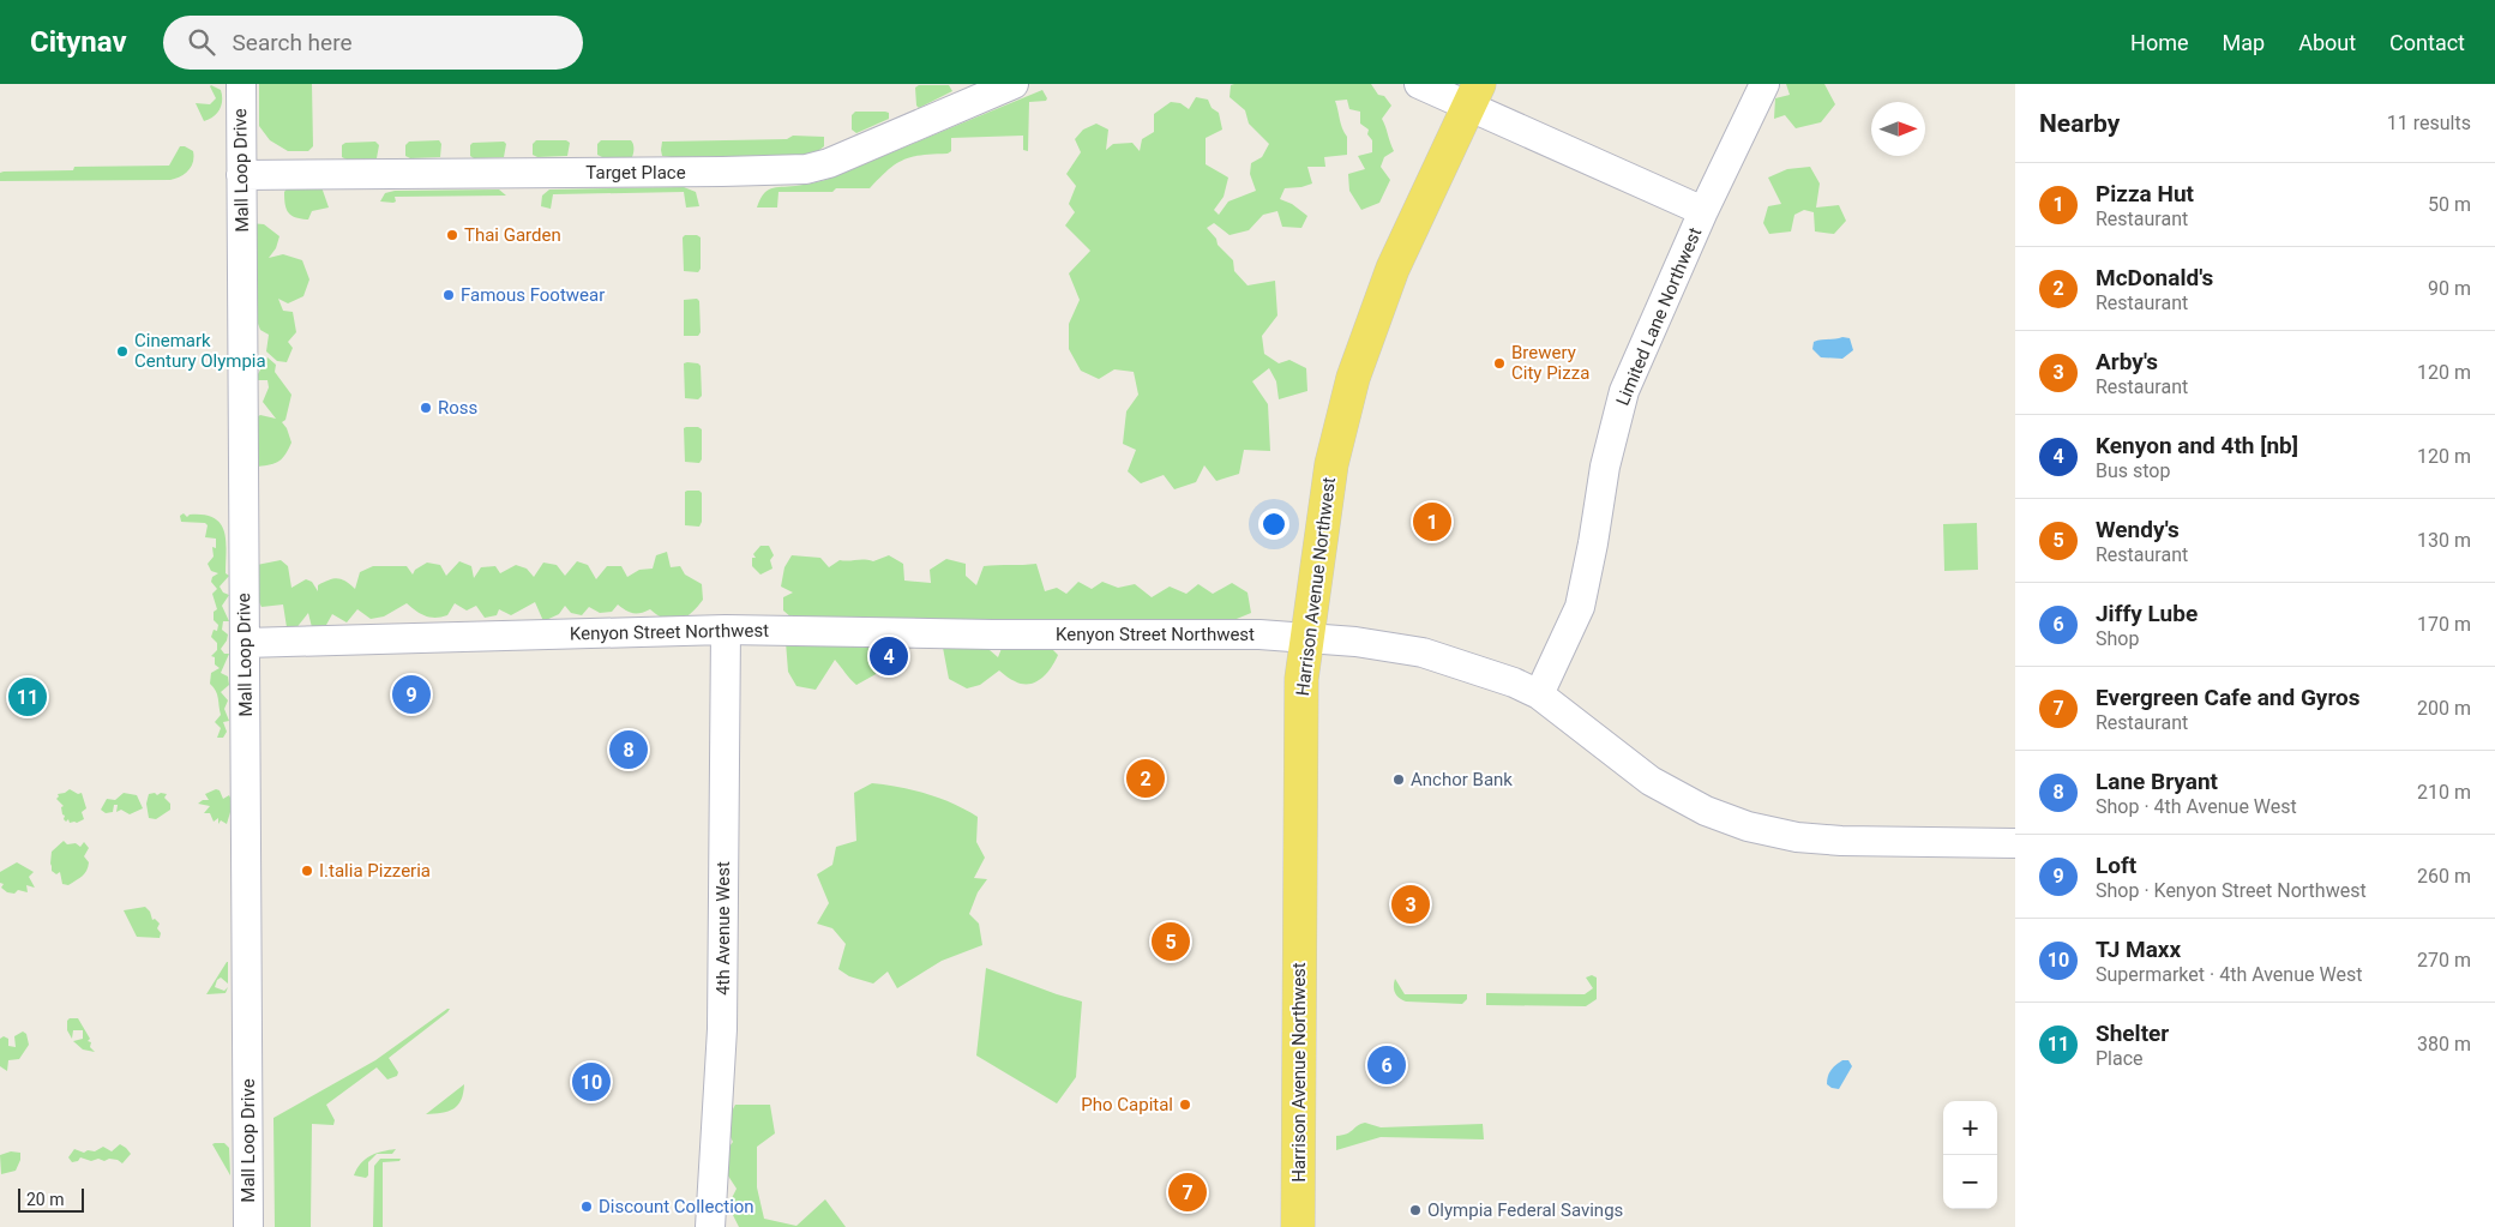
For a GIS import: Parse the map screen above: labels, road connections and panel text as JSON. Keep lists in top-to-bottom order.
{
  "streets": {
    "main road": ["Harrison Avenue Northwest"],
    "street": [
      "Mall Loop Drive",
      "Target Place",
      "Limited Lane Northwest",
      "Kenyon Street Northwest",
      "4th Avenue West"
    ]
  },
  "crossings": [
    ["Mall Loop Drive", "Target Place"],
    ["Mall Loop Drive", "Kenyon Street Northwest"],
    ["Limited Lane Northwest", "Kenyon Street Northwest"],
    ["Harrison Avenue Northwest", "Kenyon Street Northwest"],
    ["Kenyon Street Northwest", "4th Avenue West"]
  ],
  "places": [
    "Thai Garden",
    "Famous Footwear",
    "Cinemark Century Olympia",
    "Brewery City Pizza",
    "Ross",
    "Anchor Bank",
    "I.talia Pizzeria",
    "Pho Capital",
    "Discount Collection",
    "Olympia Federal Savings"
  ],
  "scale_bar": "20 m",
  "north": "right",
  "page": {
    "header": "Citynav",
    "search": "Search here",
    "nav": [
      "Home",
      "Map",
      "About",
      "Contact"
    ],
    "heading": ["Nearby", "11 results"],
    "list": [
      {
        "mark": "1",
        "name": "Pizza Hut",
        "note": "Restaurant",
        "value": "50 m"
      },
      {
        "mark": "2",
        "name": "McDonald's",
        "note": "Restaurant",
        "value": "90 m"
      },
      {
        "mark": "3",
        "name": "Arby's",
        "note": "Restaurant",
        "value": "120 m"
      },
      {
        "mark": "4",
        "name": "Kenyon and 4th [nb]",
        "note": "Bus stop",
        "value": "120 m"
      },
      {
        "mark": "5",
        "name": "Wendy's",
        "note": "Restaurant",
        "value": "130 m"
      },
      {
        "mark": "6",
        "name": "Jiffy Lube",
        "note": "Shop",
        "value": "170 m"
      },
      {
        "mark": "7",
        "name": "Evergreen Cafe and Gyros",
        "note": "Restaurant",
        "value": "200 m"
      },
      {
        "mark": "8",
        "name": "Lane Bryant",
        "note": "Shop · 4th Avenue West",
        "value": "210 m"
      },
      {
        "mark": "9",
        "name": "Loft",
        "note": "Shop · Kenyon Street Northwest",
        "value": "260 m"
      },
      {
        "mark": "10",
        "name": "TJ Maxx",
        "note": "Supermarket · 4th Avenue West",
        "value": "270 m"
      },
      {
        "mark": "11",
        "name": "Shelter",
        "note": "Place",
        "value": "380 m"
      }
    ],
    "pins": [
      "1",
      "4",
      "9",
      "11",
      "8",
      "2",
      "3",
      "5",
      "6",
      "10",
      "7"
    ],
    "map_buttons": ["+", "−"],
    "scale": "20 m"
  }
}
